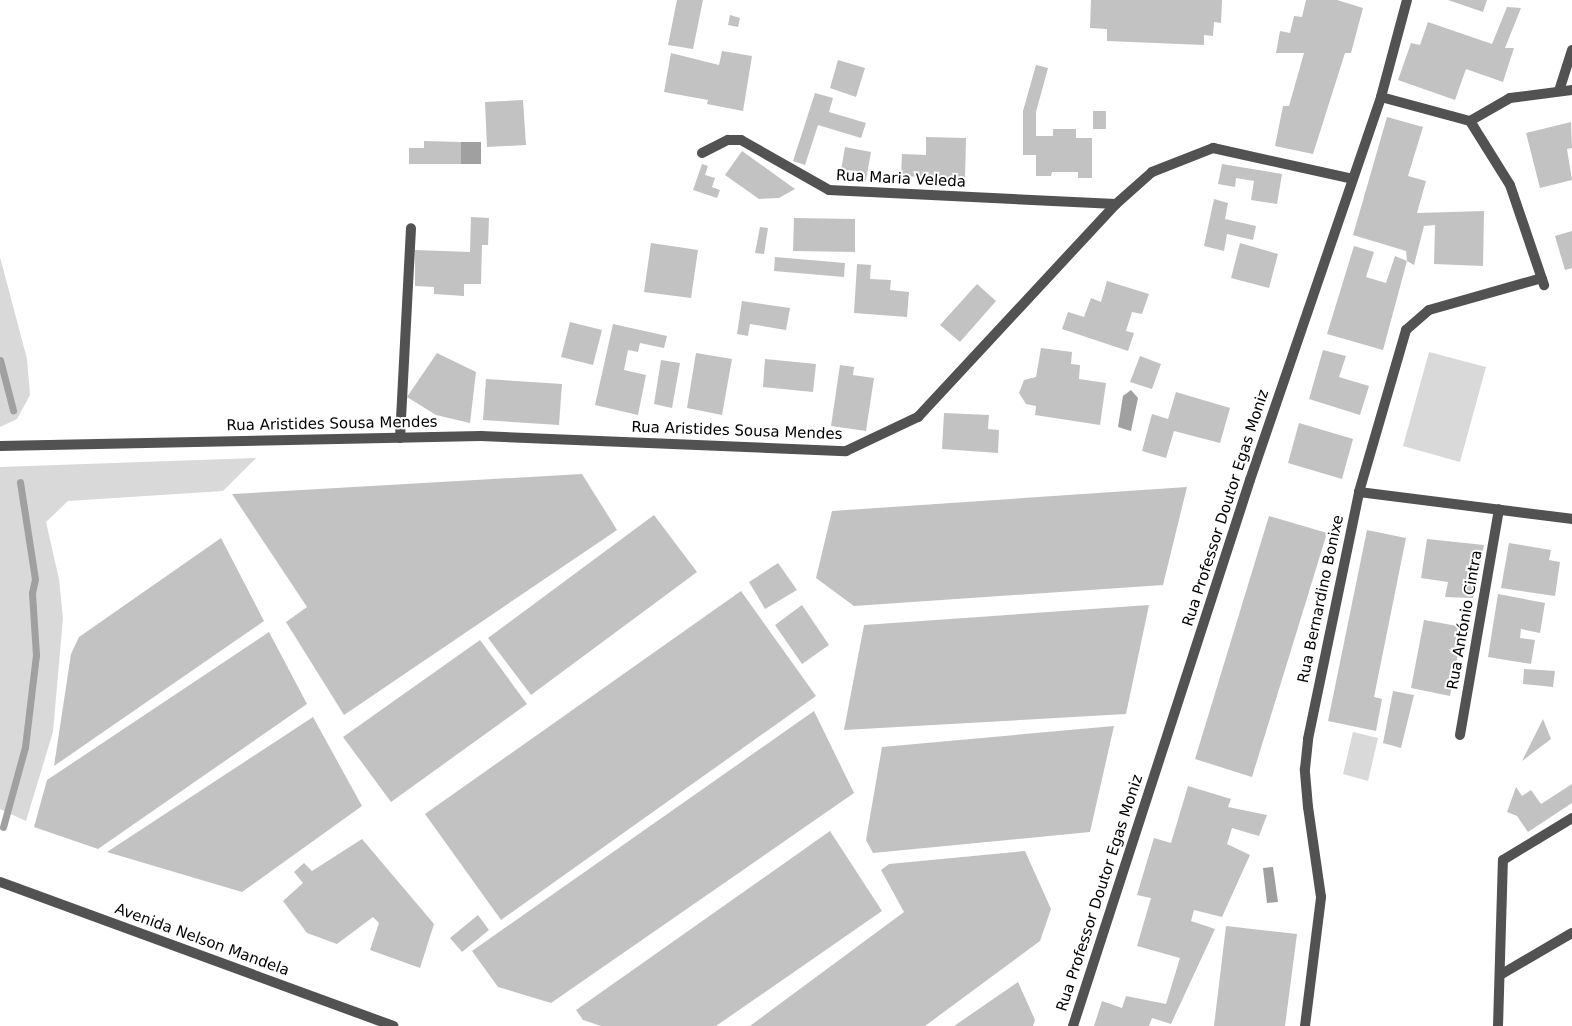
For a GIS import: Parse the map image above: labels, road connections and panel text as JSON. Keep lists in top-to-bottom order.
{
  "streets": {
    "street": [
      "Rua Maria Veleda",
      "Rua Aristides Sousa Mendes",
      "Rua Professor Doutor Egas Moniz",
      "Rua Bernardino Bonixe",
      "Rua António Cintra",
      "Avenida Nelson Mandela"
    ]
  },
  "crossings": [
    ["Rua Maria Veleda", "Rua Aristides Sousa Mendes"],
    ["Rua Aristides Sousa Mendes", "Rua Professor Doutor Egas Moniz"]
  ]
}
